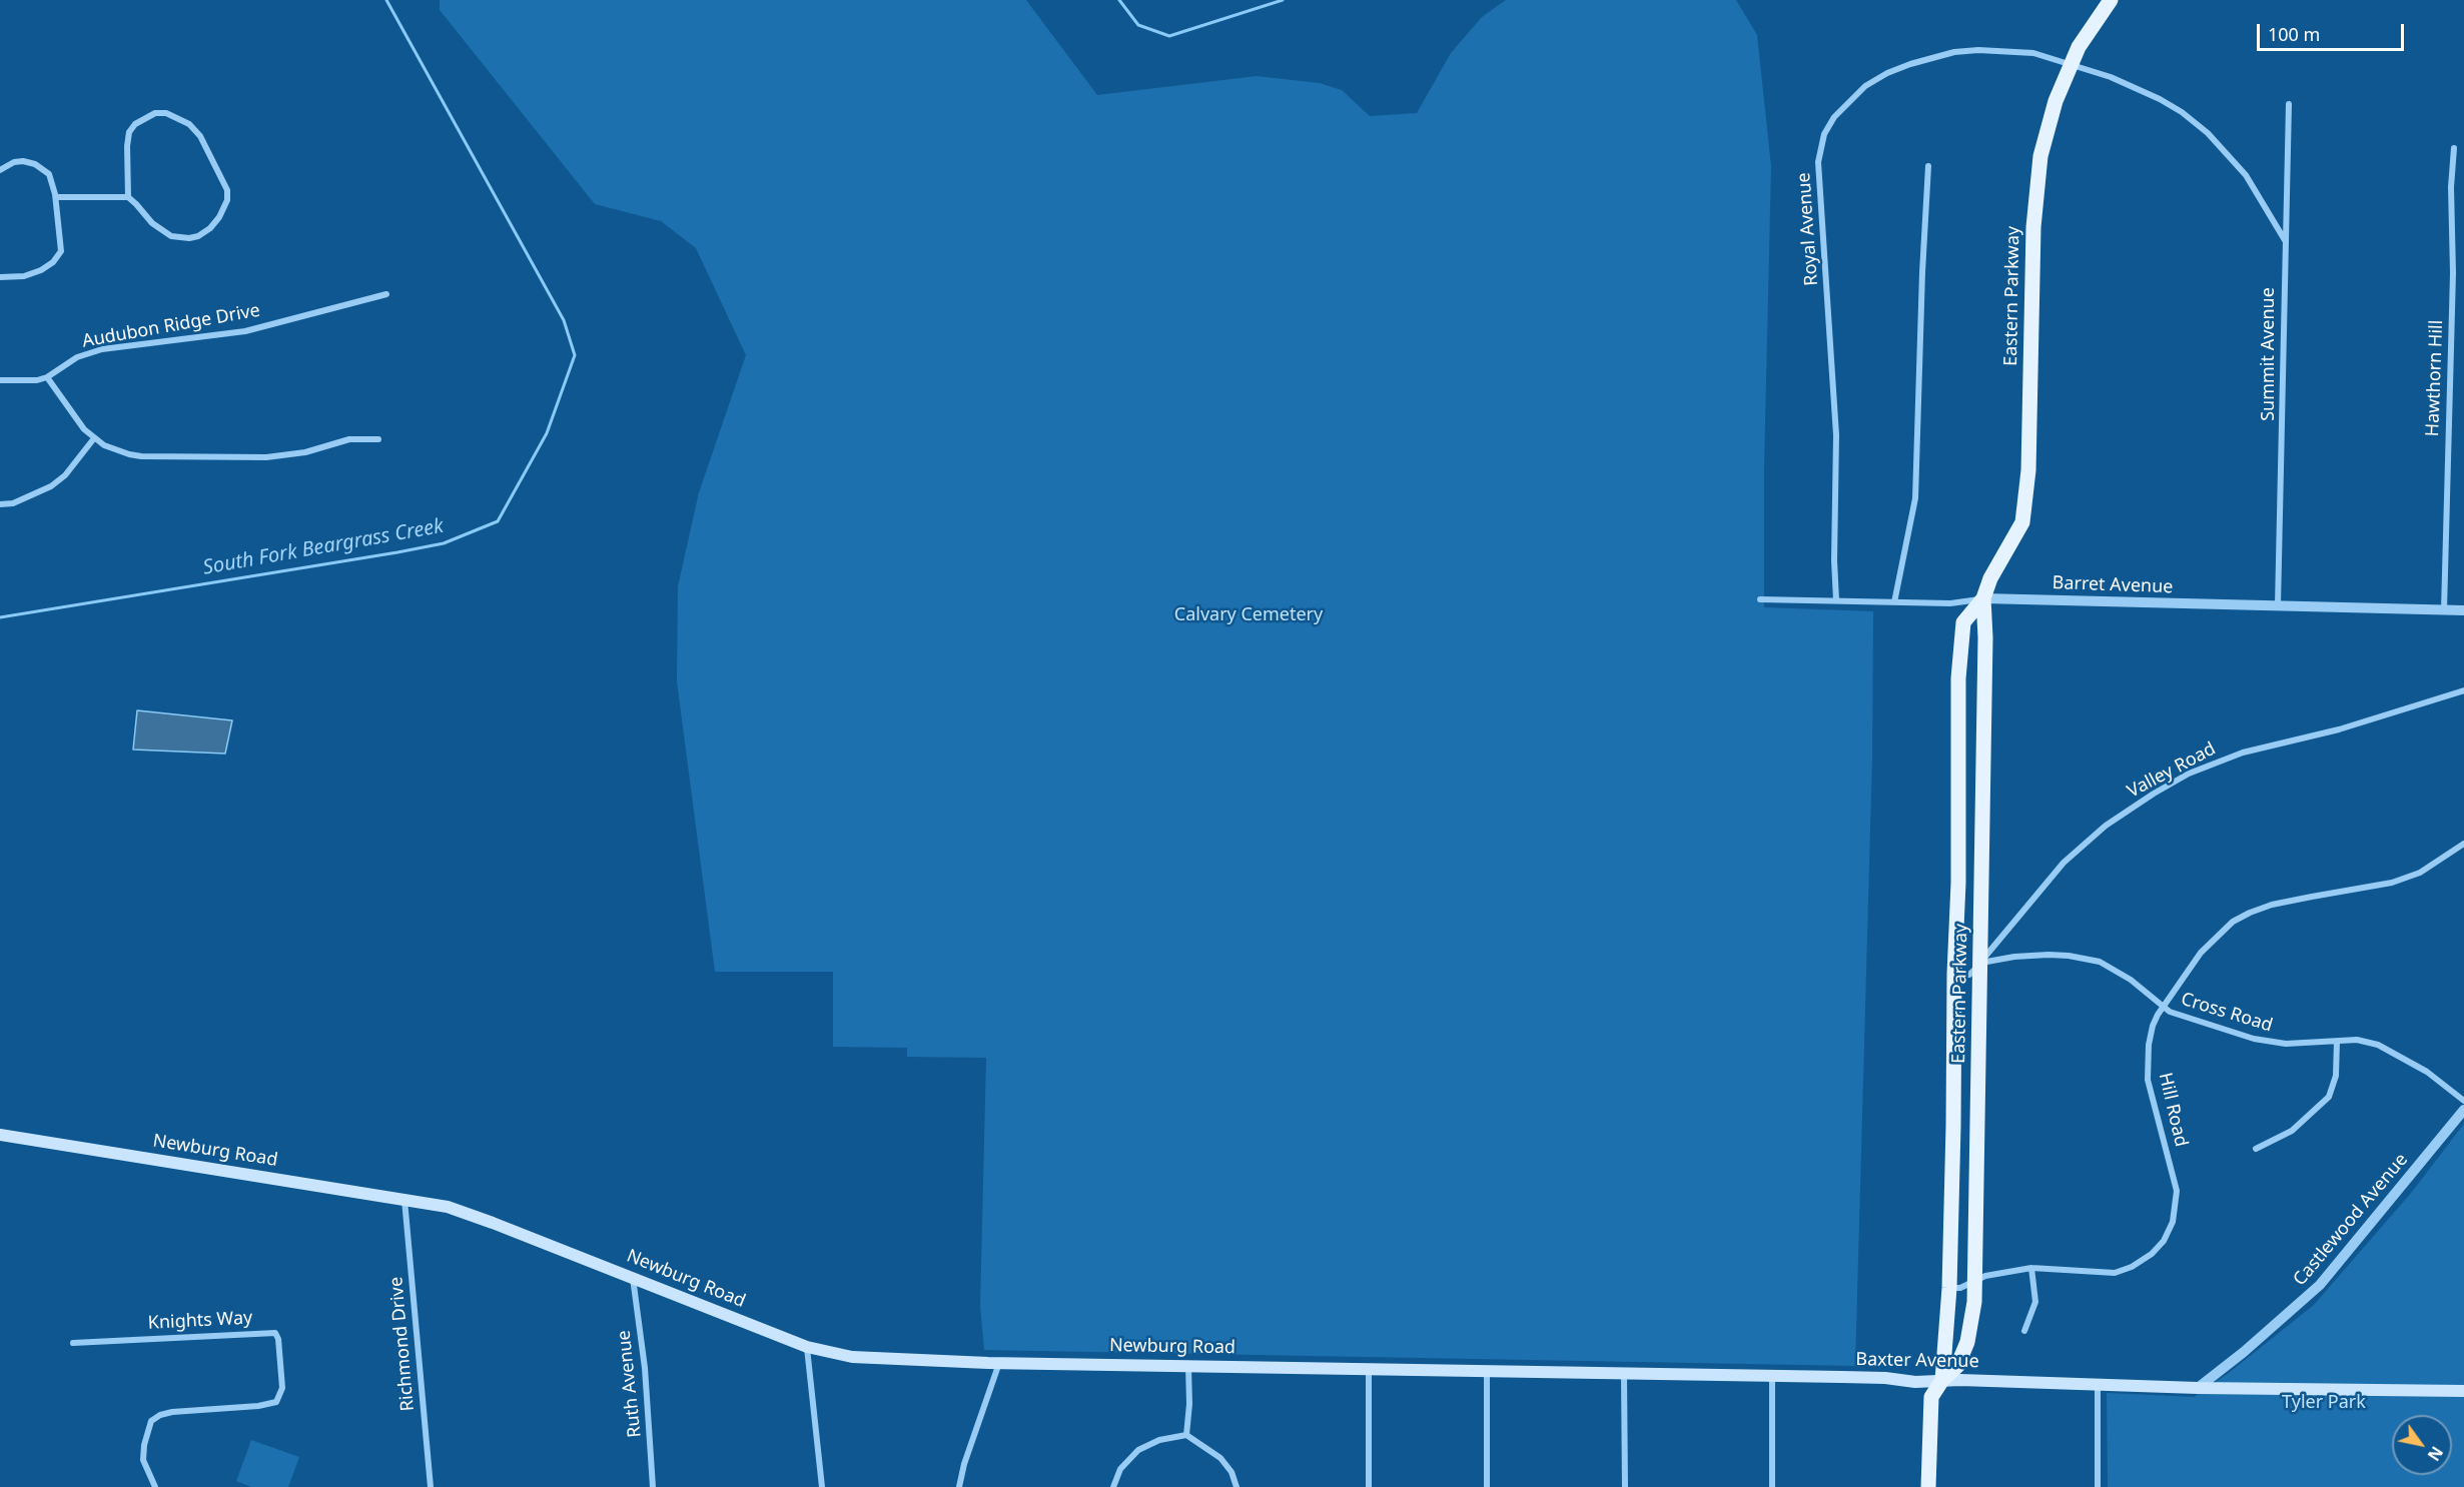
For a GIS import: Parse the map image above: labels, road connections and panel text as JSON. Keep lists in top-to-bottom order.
{
  "streets": {
    "main road": ["Eastern Parkway", "Newburg Road", "Baxter Avenue"],
    "street": [
      "Royal Avenue",
      "Audubon Ridge Drive",
      "Summit Avenue",
      "Hawthorn Hill",
      "Barret Avenue",
      "Valley Road",
      "Cross Road",
      "Hill Road",
      "Castlewood Avenue",
      "Knights Way",
      "Richmond Drive",
      "Ruth Avenue"
    ]
  },
  "crossings": [
    ["Royal Avenue", "Eastern Parkway"],
    ["Royal Avenue", "Summit Avenue"],
    ["Royal Avenue", "Barret Avenue"],
    ["Eastern Parkway", "Barret Avenue"],
    ["Eastern Parkway", "Valley Road"],
    ["Eastern Parkway", "Cross Road"],
    ["Eastern Parkway", "Hill Road"],
    ["Eastern Parkway", "Baxter Avenue"],
    ["Summit Avenue", "Barret Avenue"],
    ["Hawthorn Hill", "Barret Avenue"],
    ["Valley Road", "Cross Road"],
    ["Cross Road", "Hill Road"],
    ["Cross Road", "Castlewood Avenue"],
    ["Newburg Road", "Richmond Drive"],
    ["Newburg Road", "Baxter Avenue"],
    ["Newburg Road", "Ruth Avenue"],
    ["Castlewood Avenue", "Baxter Avenue"]
  ],
  "water": ["South Fork Beargrass Creek"],
  "parks": ["Calvary Cemetery", "Tyler Park"],
  "scale_bar": "100 m",
  "north": "bottom right"
}
